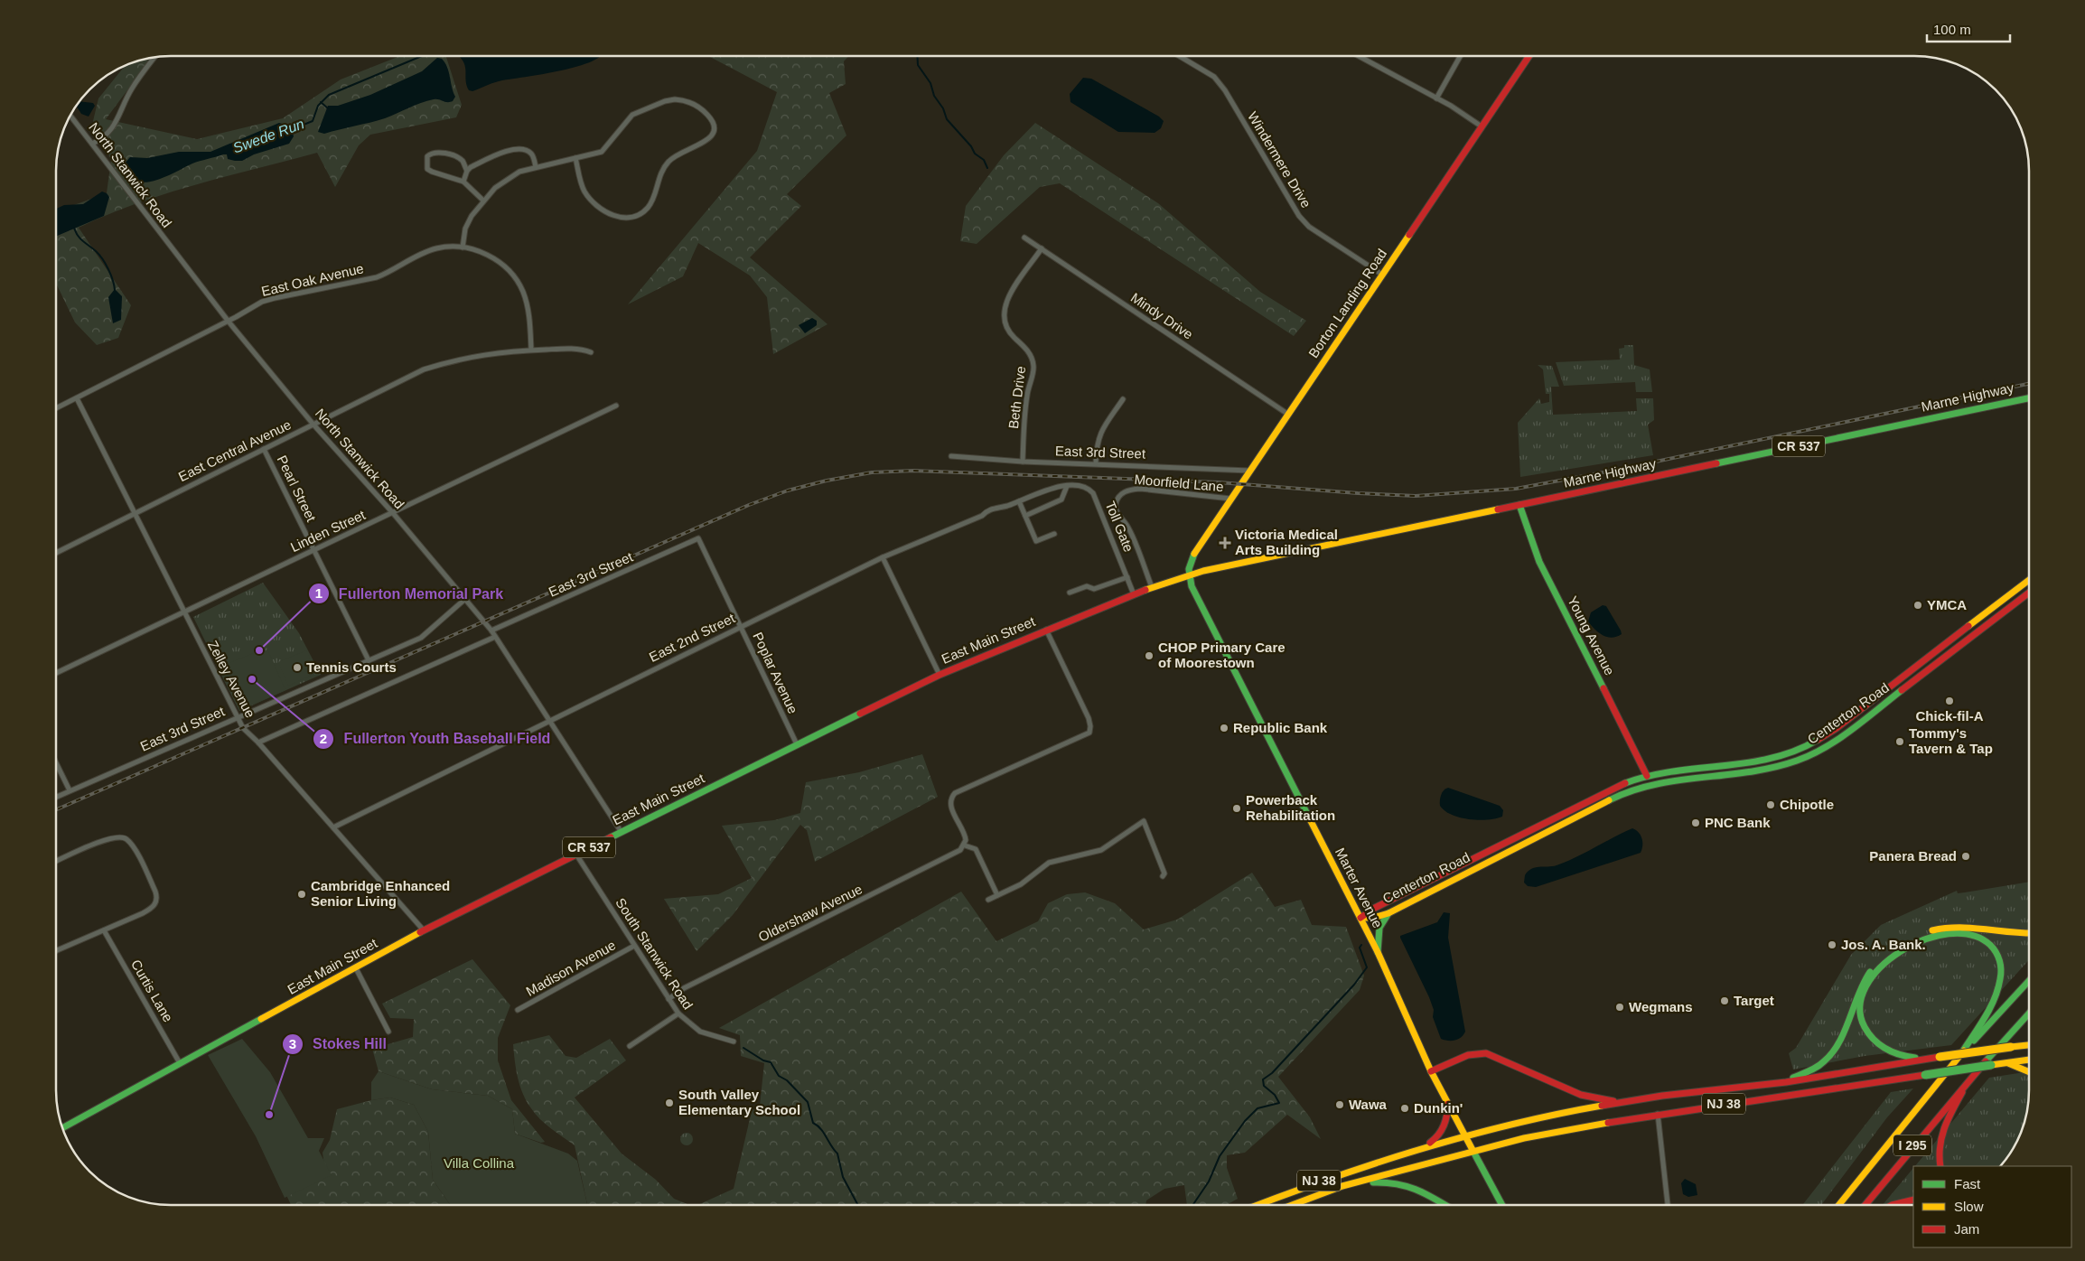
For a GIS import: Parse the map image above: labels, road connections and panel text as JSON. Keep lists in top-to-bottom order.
{
  "streets": {
    "main road": [
      "Borton Landing Road",
      "Marne Highway",
      "CR 537",
      "Young Avenue",
      "East Main Street",
      "Centerton Road",
      "Marter Avenue",
      "NJ 38",
      "I 295"
    ],
    "street": [
      "Windermere Drive",
      "North Stanwick Road",
      "East Oak Avenue",
      "Mindy Drive",
      "Beth Drive",
      "East Central Avenue",
      "East 3rd Street",
      "Moorfield Lane",
      "Pearl Street",
      "Toll Gate",
      "Linden Street",
      "East 2nd Street",
      "Poplar Avenue",
      "Zelley Avenue",
      "Oldershaw Avenue",
      "South Stanwick Road",
      "Madison Avenue",
      "Curtis Lane"
    ]
  },
  "crossings": [
    ["Windermere Drive", "Borton Landing Road"],
    ["North Stanwick Road", "East Oak Avenue"],
    ["North Stanwick Road", "East Central Avenue"],
    ["North Stanwick Road", "East 3rd Street"],
    ["North Stanwick Road", "Linden Street"],
    ["North Stanwick Road", "East 2nd Street"],
    ["North Stanwick Road", "East Main Street"],
    ["East Oak Avenue", "East Central Avenue"],
    ["East Oak Avenue", "Zelley Avenue"],
    ["Borton Landing Road", "Mindy Drive"],
    ["Borton Landing Road", "Marne Highway"],
    ["Borton Landing Road", "East 3rd Street"],
    ["Borton Landing Road", "Moorfield Lane"],
    ["Borton Landing Road", "East Main Street"],
    ["Borton Landing Road", "Marter Avenue"],
    ["Mindy Drive", "Beth Drive"],
    ["Beth Drive", "East 3rd Street"],
    ["Marne Highway", "Young Avenue"],
    ["Marne Highway", "East Main Street"],
    ["Marne Highway", "Marter Avenue"],
    ["East Central Avenue", "Pearl Street"],
    ["East Central Avenue", "Zelley Avenue"],
    ["East 3rd Street", "Pearl Street"],
    ["East 3rd Street", "Poplar Avenue"],
    ["East 3rd Street", "Zelley Avenue"],
    ["Moorfield Lane", "East Main Street"],
    ["Pearl Street", "Linden Street"],
    ["Toll Gate", "East 2nd Street"],
    ["Toll Gate", "East Main Street"],
    ["Linden Street", "Zelley Avenue"],
    ["Young Avenue", "Centerton Road"],
    ["East 2nd Street", "Poplar Avenue"],
    ["East 2nd Street", "Zelley Avenue"],
    ["East Main Street", "Poplar Avenue"],
    ["East Main Street", "Zelley Avenue"],
    ["East Main Street", "Marter Avenue"],
    ["East Main Street", "South Stanwick Road"],
    ["East Main Street", "Curtis Lane"],
    ["Centerton Road", "Marter Avenue"],
    ["Marter Avenue", "NJ 38"],
    ["Oldershaw Avenue", "South Stanwick Road"],
    ["South Stanwick Road", "Madison Avenue"]
  ],
  "water": ["Swede Run"],
  "parks": ["Villa Collina"],
  "places": {
    "health": ["Victoria Medical Arts Building"],
    "other": [
      "YMCA",
      "Fullerton Memorial Park",
      "CHOP Primary Care of Moorestown",
      "Tennis Courts",
      "Fullerton Youth Baseball Field",
      "Chick-fil-A",
      "Republic Bank",
      "Tommy's Tavern & Tap",
      "Chipotle",
      "Powerback Rehabilitation",
      "PNC Bank",
      "Panera Bread",
      "Cambridge Enhanced Senior Living",
      "Jos. A. Bank.",
      "Target",
      "Wegmans",
      "South Valley Elementary School",
      "Wawa",
      "Dunkin'",
      "Stokes Hill"
    ]
  },
  "legend": ["Fast", "Slow", "Jam"],
  "scale_bar": "100 m"
}
